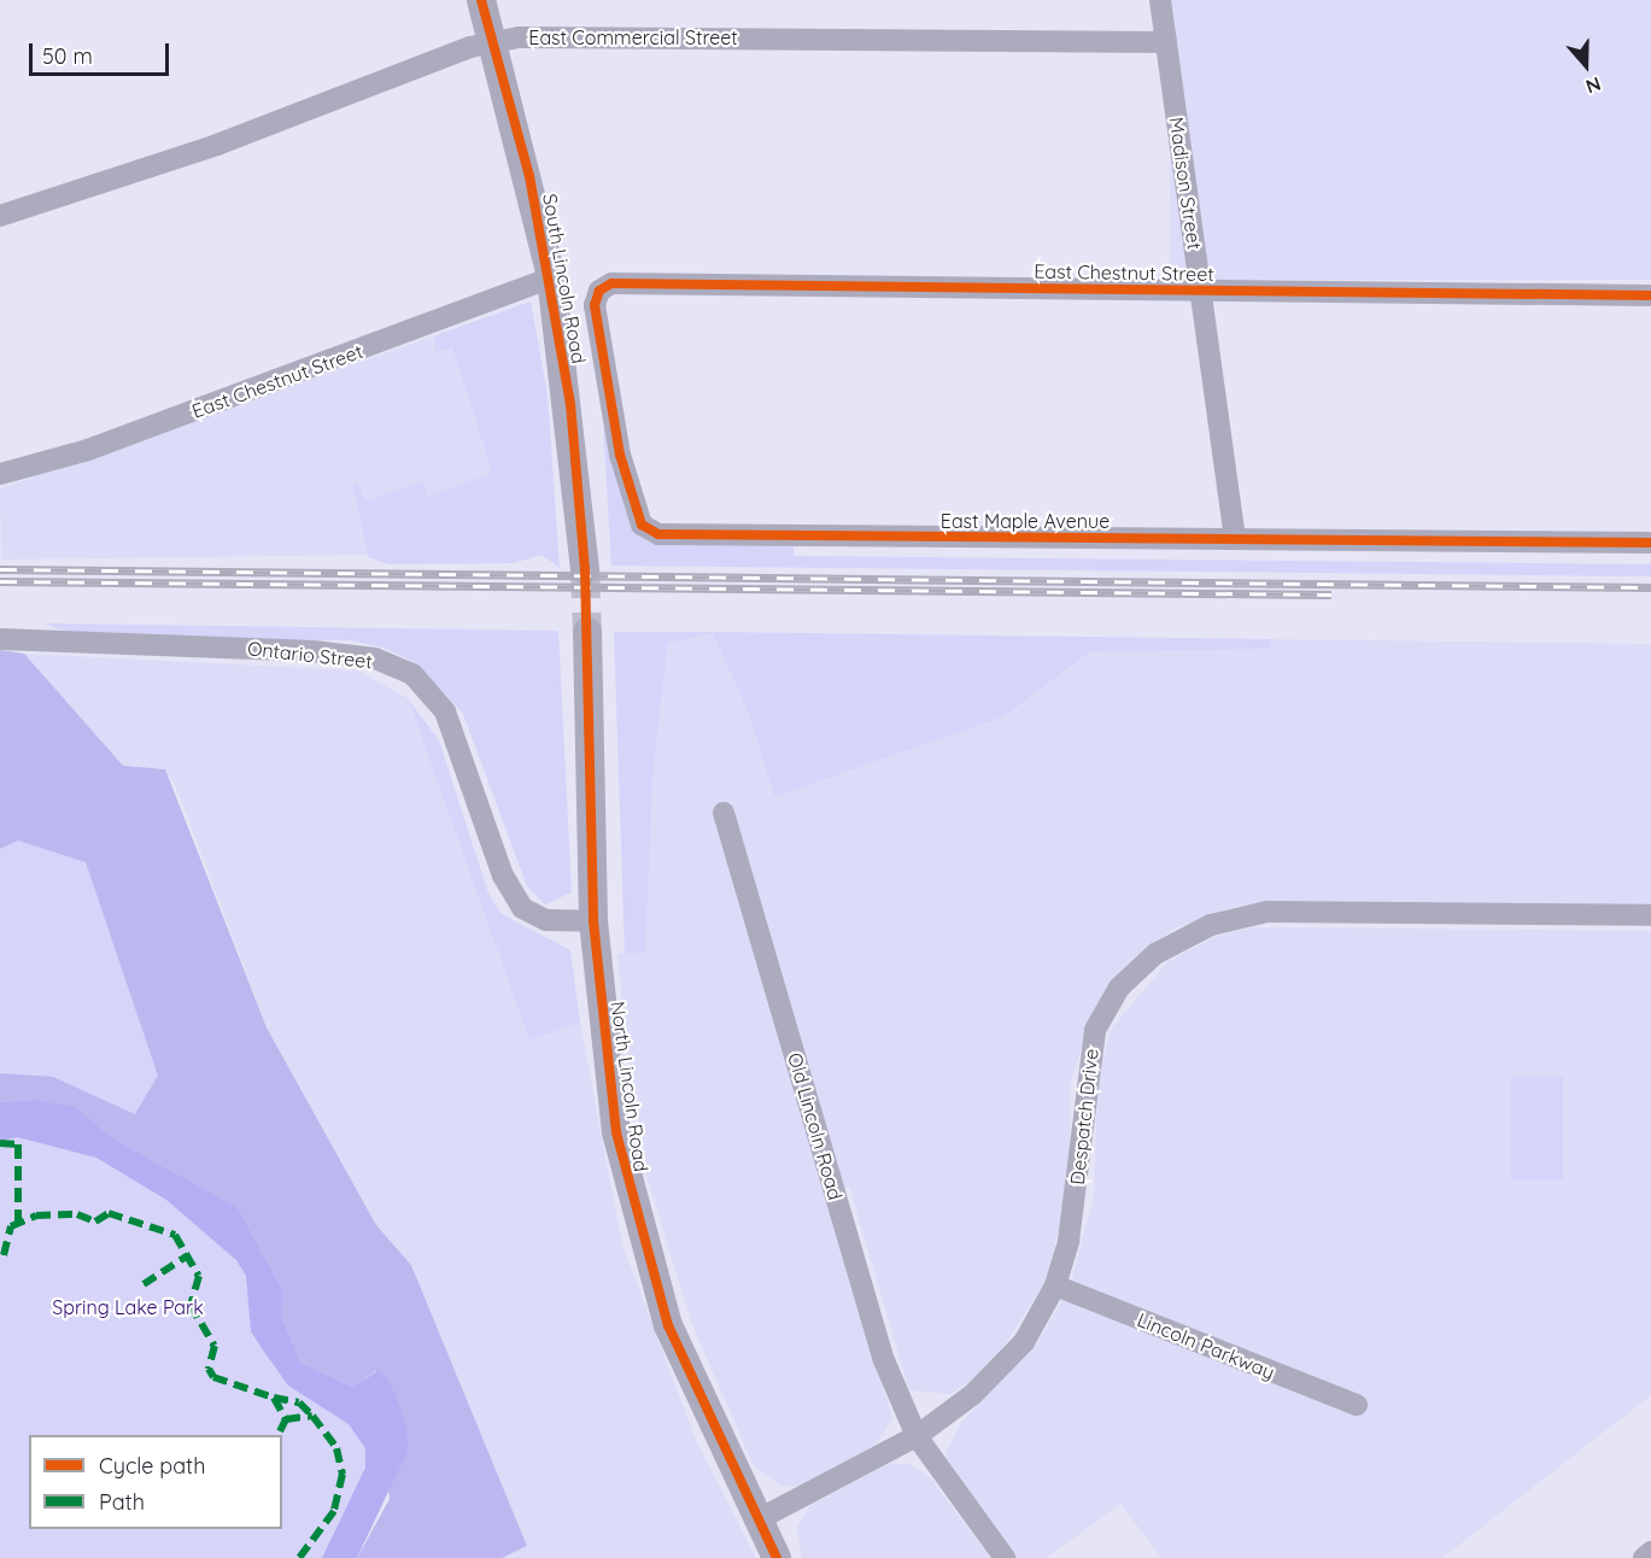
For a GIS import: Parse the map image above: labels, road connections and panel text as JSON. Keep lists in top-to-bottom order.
{
  "streets": {
    "street": [
      "East Commercial Street",
      "Madison Street",
      "East Chestnut Street",
      "South Lincoln Road",
      "East Maple Avenue",
      "Ontario Street",
      "North Lincoln Road",
      "Despatch Drive",
      "Old Lincoln Road",
      "Lincoln Parkway"
    ]
  },
  "crossings": [
    ["East Commercial Street", "Madison Street"],
    ["East Commercial Street", "South Lincoln Road"],
    ["Madison Street", "East Chestnut Street"],
    ["Madison Street", "East Maple Avenue"],
    ["East Chestnut Street", "South Lincoln Road"],
    ["East Chestnut Street", "East Maple Avenue"],
    ["Ontario Street", "North Lincoln Road"],
    ["North Lincoln Road", "Despatch Drive"],
    ["Despatch Drive", "Old Lincoln Road"],
    ["Despatch Drive", "Lincoln Parkway"]
  ],
  "parks": ["Spring Lake Park"],
  "legend": ["Cycle path", "Path"],
  "scale_bar": "50 m",
  "north": "bottom"
}
